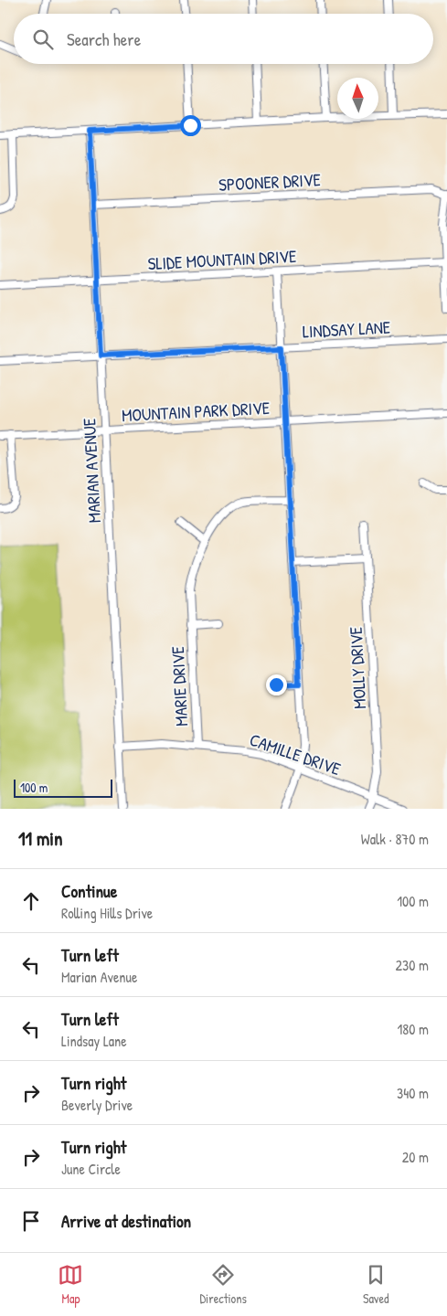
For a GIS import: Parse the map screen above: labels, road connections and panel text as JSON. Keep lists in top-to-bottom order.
{
  "streets": {
    "street": [
      "SPOONER DRIVE",
      "SLIDE MOUNTAIN DRIVE",
      "LINDSAY LANE",
      "MOUNTAIN PARK DRIVE",
      "MARIAN AVENUE",
      "MOLLY DRIVE",
      "MARIE DRIVE",
      "CAMILLE DRIVE"
    ]
  },
  "crossings": [
    ["SPOONER DRIVE", "MARIAN AVENUE"],
    ["SLIDE MOUNTAIN DRIVE", "MARIAN AVENUE"],
    ["LINDSAY LANE", "MARIAN AVENUE"],
    ["MOUNTAIN PARK DRIVE", "MARIAN AVENUE"],
    ["MARIAN AVENUE", "CAMILLE DRIVE"],
    ["MOLLY DRIVE", "CAMILLE DRIVE"],
    ["MARIE DRIVE", "CAMILLE DRIVE"]
  ],
  "scale_bar": "100 m",
  "north": "top",
  "page": {
    "search": "Search here",
    "scale": "100 m",
    "heading": ["11 min", "Walk · 870 m"],
    "list": [
      ["Continue", "Rolling Hills Drive", "100 m"],
      ["Turn left", "Marian Avenue", "230 m"],
      ["Turn left", "Lindsay Lane", "180 m"],
      ["Turn right", "Beverly Drive", "340 m"],
      ["Turn right", "June Circle", "20 m"],
      "Arrive at destination"
    ],
    "nav": ["Map", "Directions", "Saved"]
  }
}
